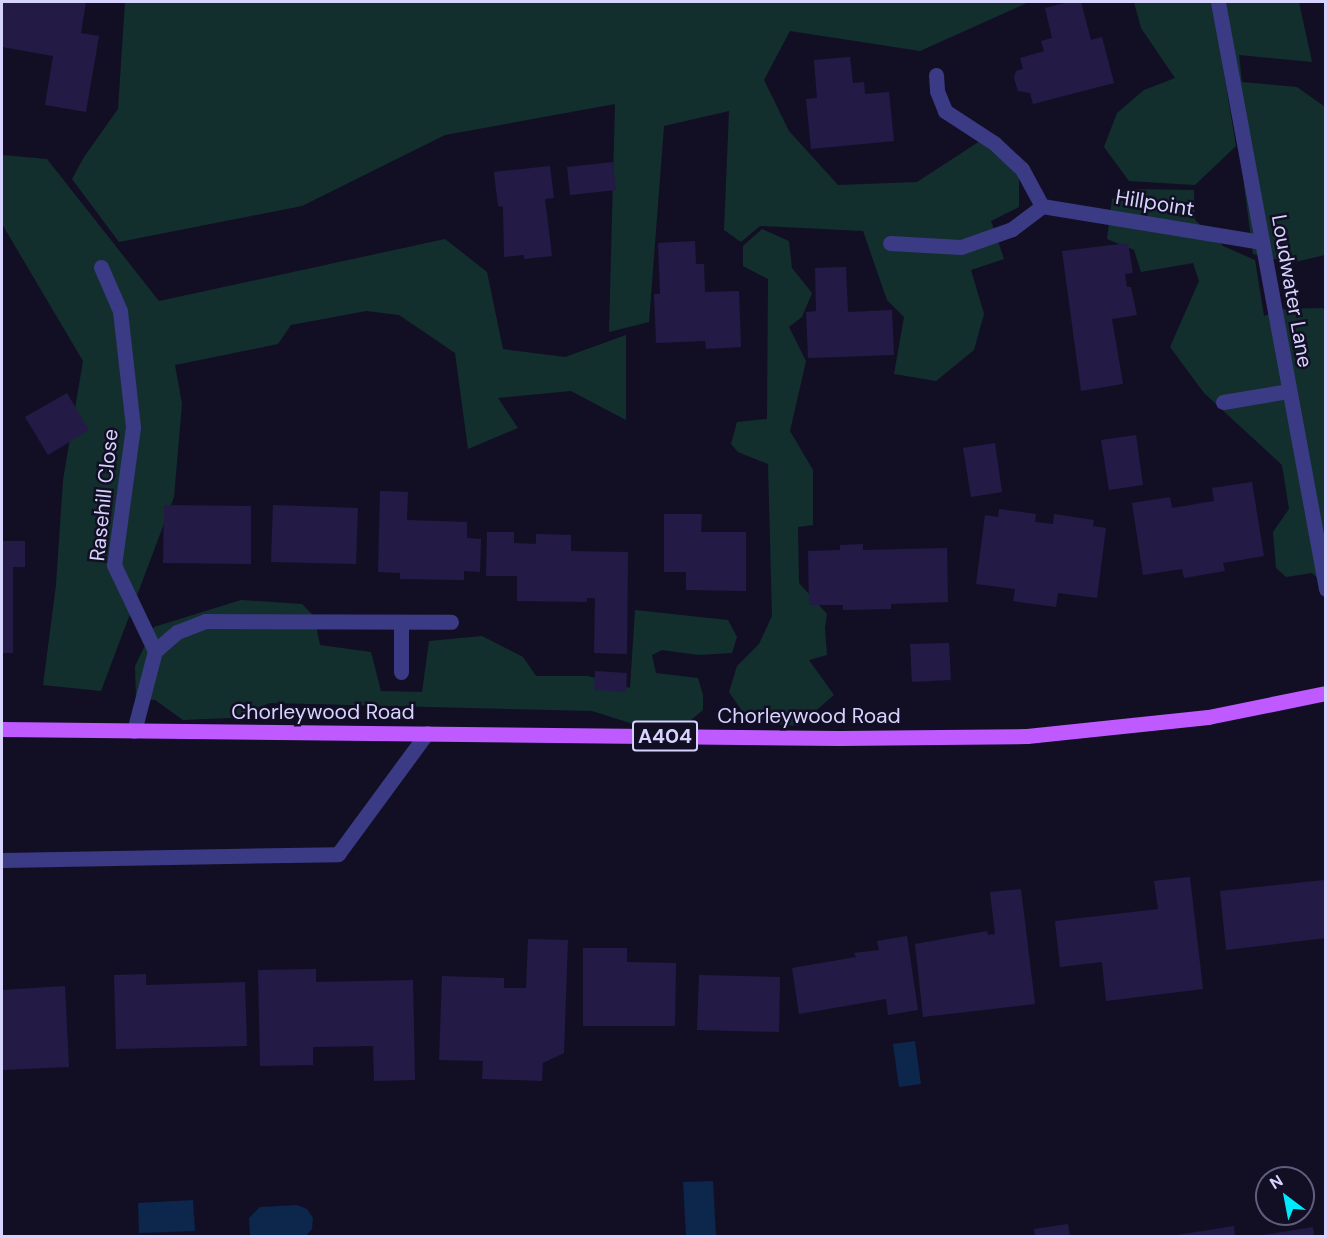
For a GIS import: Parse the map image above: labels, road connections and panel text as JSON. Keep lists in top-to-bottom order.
{
  "streets": {
    "main road": ["Chorleywood Road", "A404"],
    "street": ["Hillpoint", "Loudwater Lane", "Rasehill Close"]
  },
  "crossings": [
    ["Hillpoint", "Loudwater Lane"]
  ],
  "north": "top left"
}
